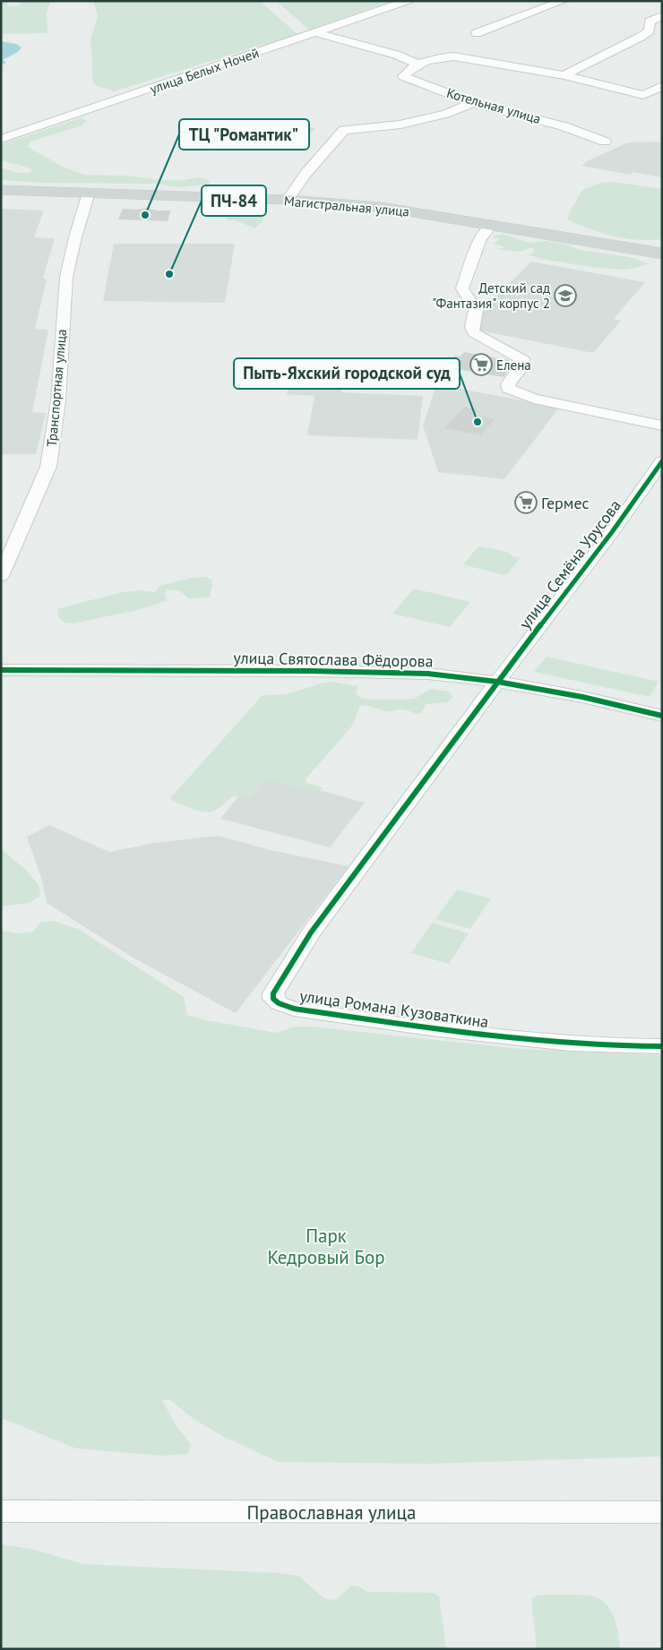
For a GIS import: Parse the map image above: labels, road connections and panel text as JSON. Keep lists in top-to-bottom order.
{
  "streets": {
    "main road": ["Магистральная улица"],
    "street": [
      "улица Белых Ночей",
      "Котельная улица",
      "Транспортная улица",
      "улица Семёна Урусова",
      "улица Святослава Фёдорова",
      "улица Романа Кузоваткина",
      "Православная улица"
    ]
  },
  "crossings": [
    ["Магистральная улица", "Транспортная улица"],
    ["улица Семёна Урусова", "улица Святослава Фёдорова"],
    ["улица Семёна Урусова", "улица Романа Кузоваткина"],
    ["улица Святослава Фёдорова", "улица Романа Кузоваткина"]
  ],
  "parks": ["Парк Кедровый Бор"],
  "places": {
    "other": ["ТЦ \"Романтик\"", "ПЧ-84", "Пыть-Яхский городской суд"],
    "school or university": ["Детский сад \"Фантазия\" корпус 2"],
    "supermarket": ["Елена", "Гермес"]
  }
}
